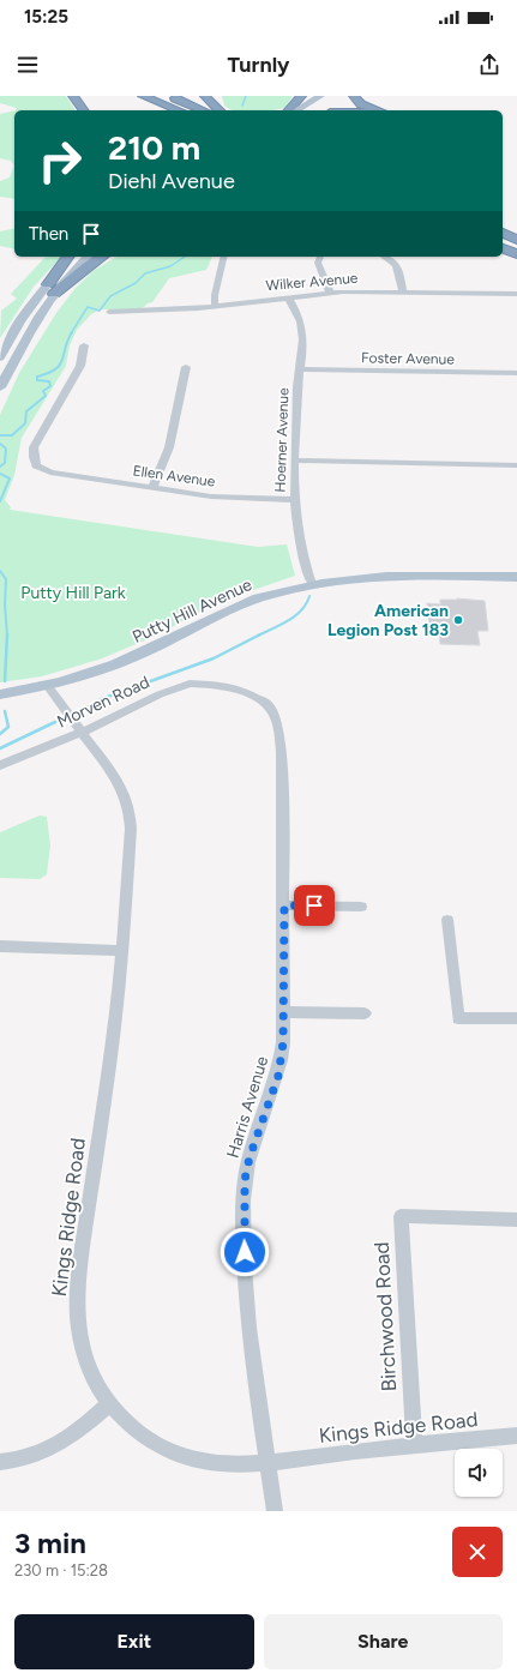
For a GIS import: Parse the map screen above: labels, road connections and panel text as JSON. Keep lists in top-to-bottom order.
{
  "streets": {
    "main road": ["Putty Hill Avenue"],
    "street": [
      "Wilker Avenue",
      "Foster Avenue",
      "Hoerner Avenue",
      "Ellen Avenue",
      "Morven Road",
      "Harris Avenue",
      "Kings Ridge Road",
      "Birchwood Road"
    ]
  },
  "crossings": [
    ["Wilker Avenue", "Hoerner Avenue"],
    ["Foster Avenue", "Hoerner Avenue"],
    ["Hoerner Avenue", "Ellen Avenue"],
    ["Hoerner Avenue", "Putty Hill Avenue"],
    ["Putty Hill Avenue", "Kings Ridge Road"],
    ["Morven Road", "Harris Avenue"],
    ["Morven Road", "Kings Ridge Road"],
    ["Harris Avenue", "Kings Ridge Road"],
    ["Kings Ridge Road", "Birchwood Road"]
  ],
  "parks": ["Putty Hill Park"],
  "places": ["American Legion Post 183"],
  "page": {
    "status": "15:25",
    "header": "Turnly",
    "turn": ["210 m", "Diehl Avenue"],
    "then": "Then",
    "heading": ["3 min", "230 m · 15:28"],
    "buttons": ["Exit", "Share"]
  }
}
